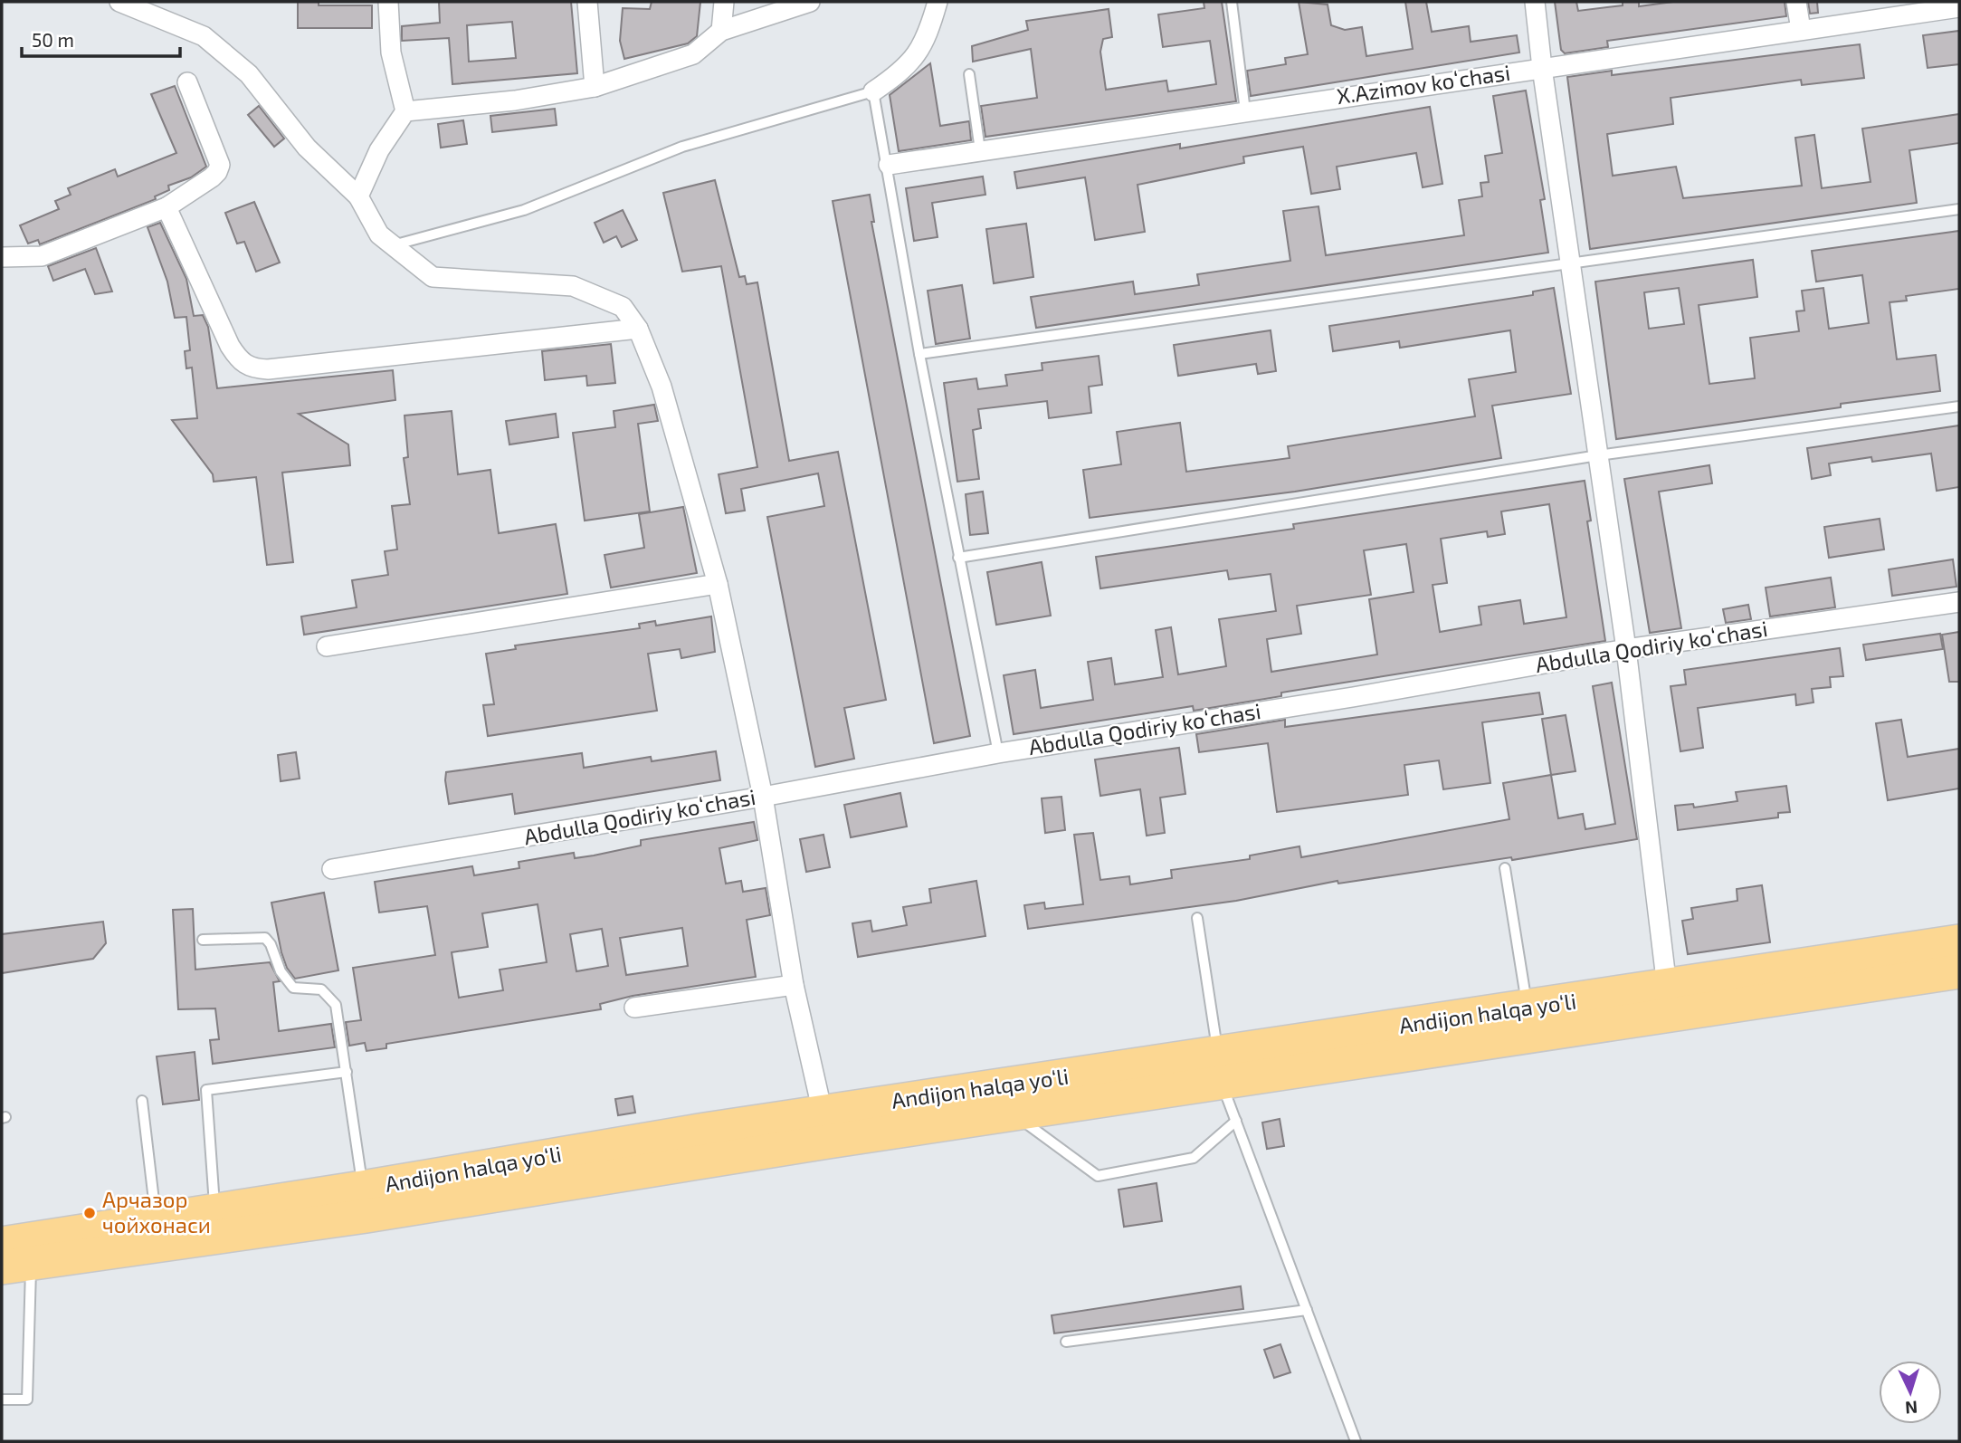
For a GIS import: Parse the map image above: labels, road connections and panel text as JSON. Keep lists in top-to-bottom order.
{
  "streets": {
    "highway": ["Andijon halqa yo‘li"],
    "street": ["X.Azimov koʻchasi", "Abdulla Qodiriy koʻchasi"]
  },
  "places": ["Арчазор чойхонаси"],
  "scale_bar": "50 m",
  "north": "bottom"
}
